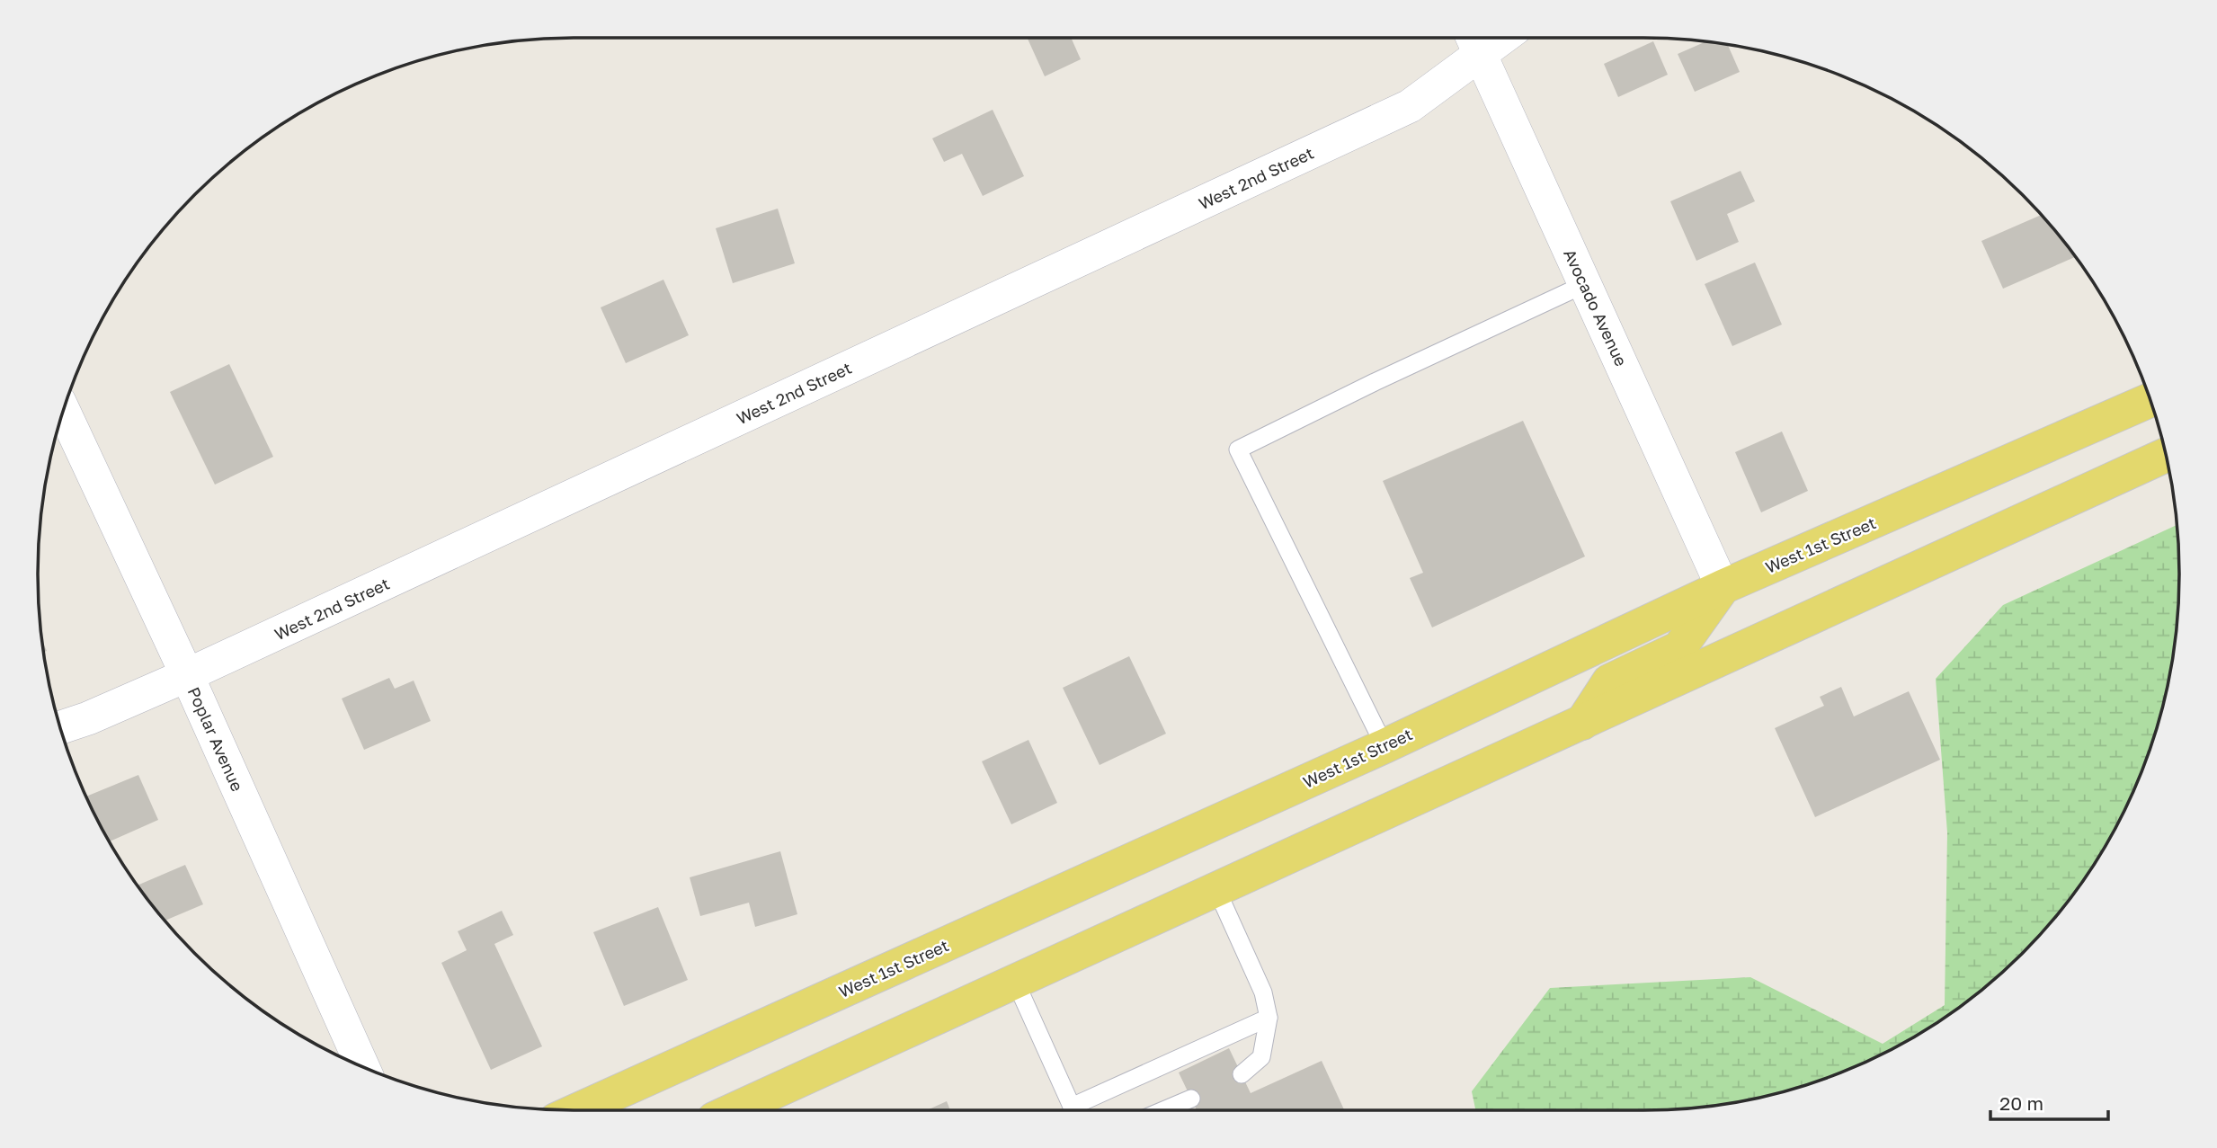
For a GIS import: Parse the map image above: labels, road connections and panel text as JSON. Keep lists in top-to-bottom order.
{
  "streets": {
    "main road": ["West 1st Street"],
    "street": ["West 2nd Street", "Avocado Avenue", "Poplar Avenue"]
  },
  "crossings": [
    ["West 2nd Street", "Avocado Avenue"],
    ["West 2nd Street", "Poplar Avenue"],
    ["Avocado Avenue", "West 1st Street"]
  ],
  "scale_bar": "20 m"
}
